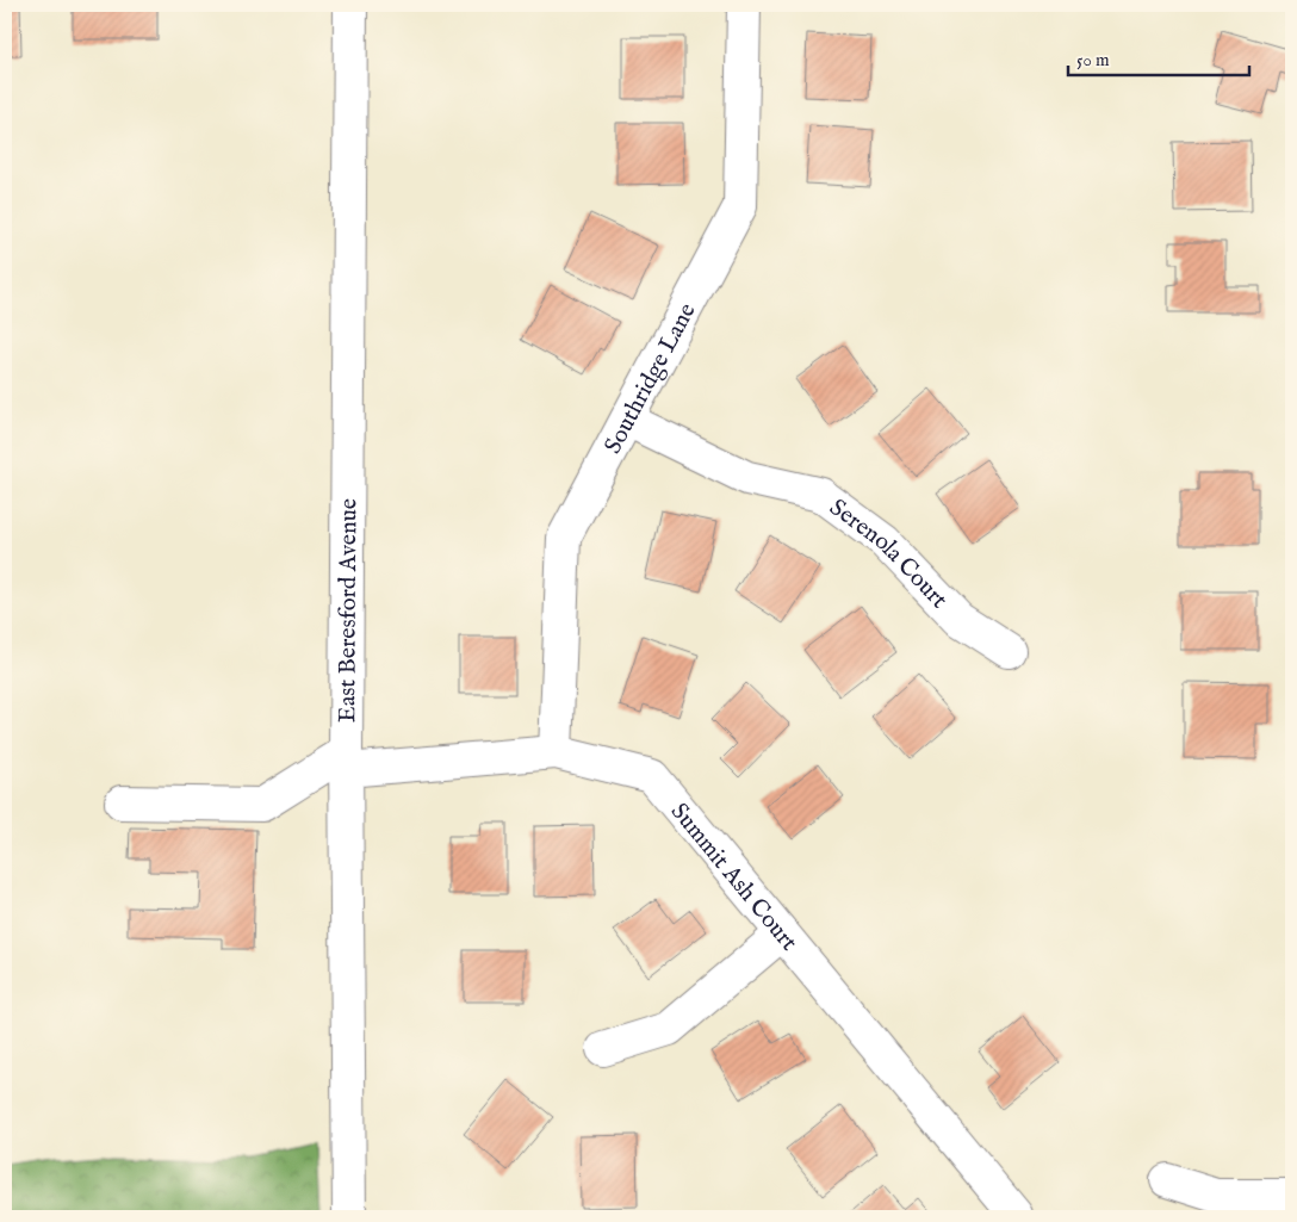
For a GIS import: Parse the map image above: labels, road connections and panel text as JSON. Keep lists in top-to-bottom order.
{
  "streets": {
    "street": [
      "Southridge Lane",
      "Serenola Court",
      "East Beresford Avenue",
      "Summit Ash Court"
    ]
  },
  "crossings": [
    ["Southridge Lane", "Serenola Court"],
    ["Southridge Lane", "Summit Ash Court"],
    ["East Beresford Avenue", "Summit Ash Court"]
  ],
  "scale_bar": "50 m"
}
